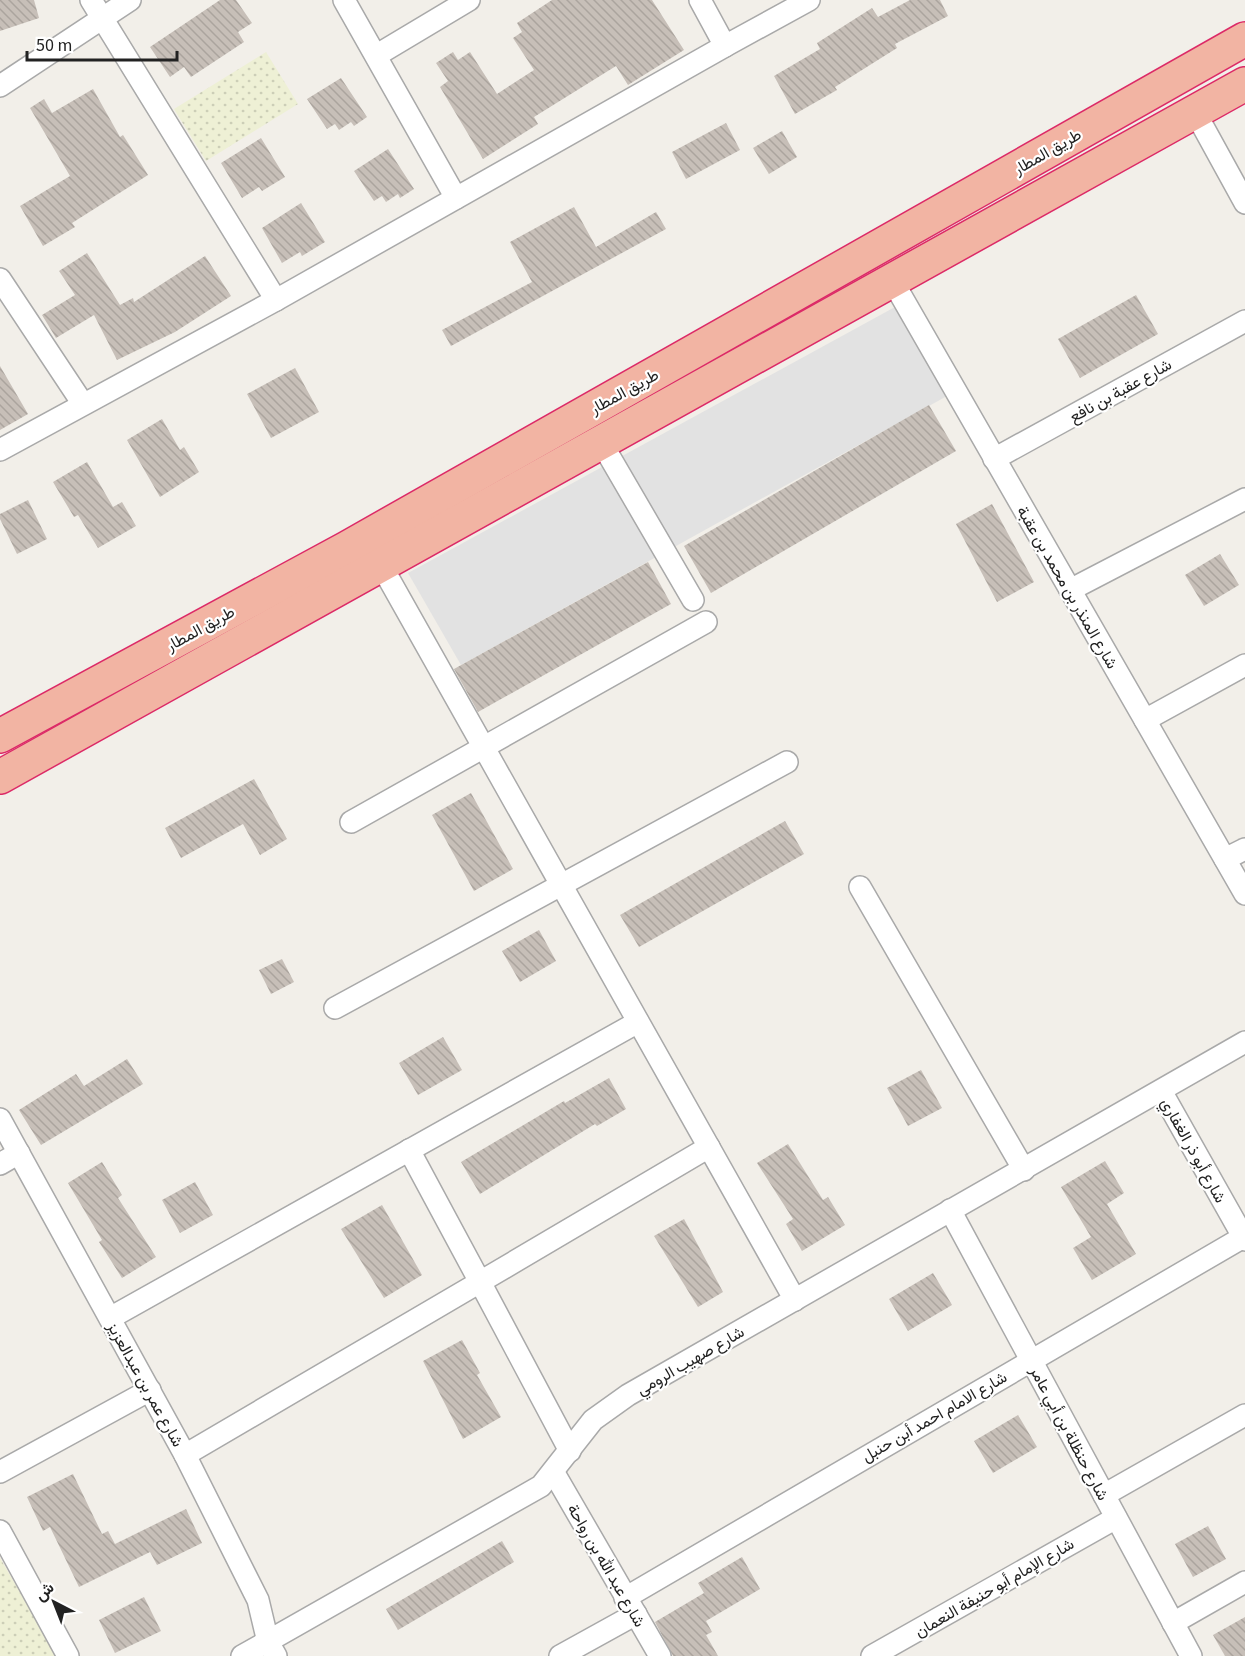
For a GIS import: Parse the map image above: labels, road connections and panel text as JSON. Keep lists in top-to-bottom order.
{
  "streets": {
    "highway": ["طريق المطار"],
    "street": [
      "شارع عقبة بن نافع",
      "شارع المنذر بن محمد بن عقبة",
      "شارع أبو ذر الغفاري",
      "شارع صهيب الرومي",
      "شارع عمر بن عبدالعزيز",
      "شارع الامام احمد أبن حنبل",
      "شارع حنظلة بن أبي عامر",
      "شارع عبد الله بن رواحة",
      "شارع الإمام أبو حنيفة النعمان"
    ]
  },
  "crossings": [
    ["طريق المطار", "شارع المنذر بن محمد بن عقبة"],
    ["شارع عقبة بن نافع", "شارع المنذر بن محمد بن عقبة"],
    ["شارع أبو ذر الغفاري", "شارع صهيب الرومي"],
    ["شارع أبو ذر الغفاري", "شارع الامام احمد أبن حنبل"],
    ["شارع صهيب الرومي", "شارع عمر بن عبدالعزيز"],
    ["شارع صهيب الرومي", "شارع حنظلة بن أبي عامر"],
    ["شارع صهيب الرومي", "شارع عبد الله بن رواحة"],
    ["شارع الامام احمد أبن حنبل", "شارع حنظلة بن أبي عامر"],
    ["شارع الامام احمد أبن حنبل", "شارع عبد الله بن رواحة"],
    ["شارع حنظلة بن أبي عامر", "شارع الإمام أبو حنيفة النعمان"]
  ],
  "scale_bar": "50 m",
  "north": "top left"
}
